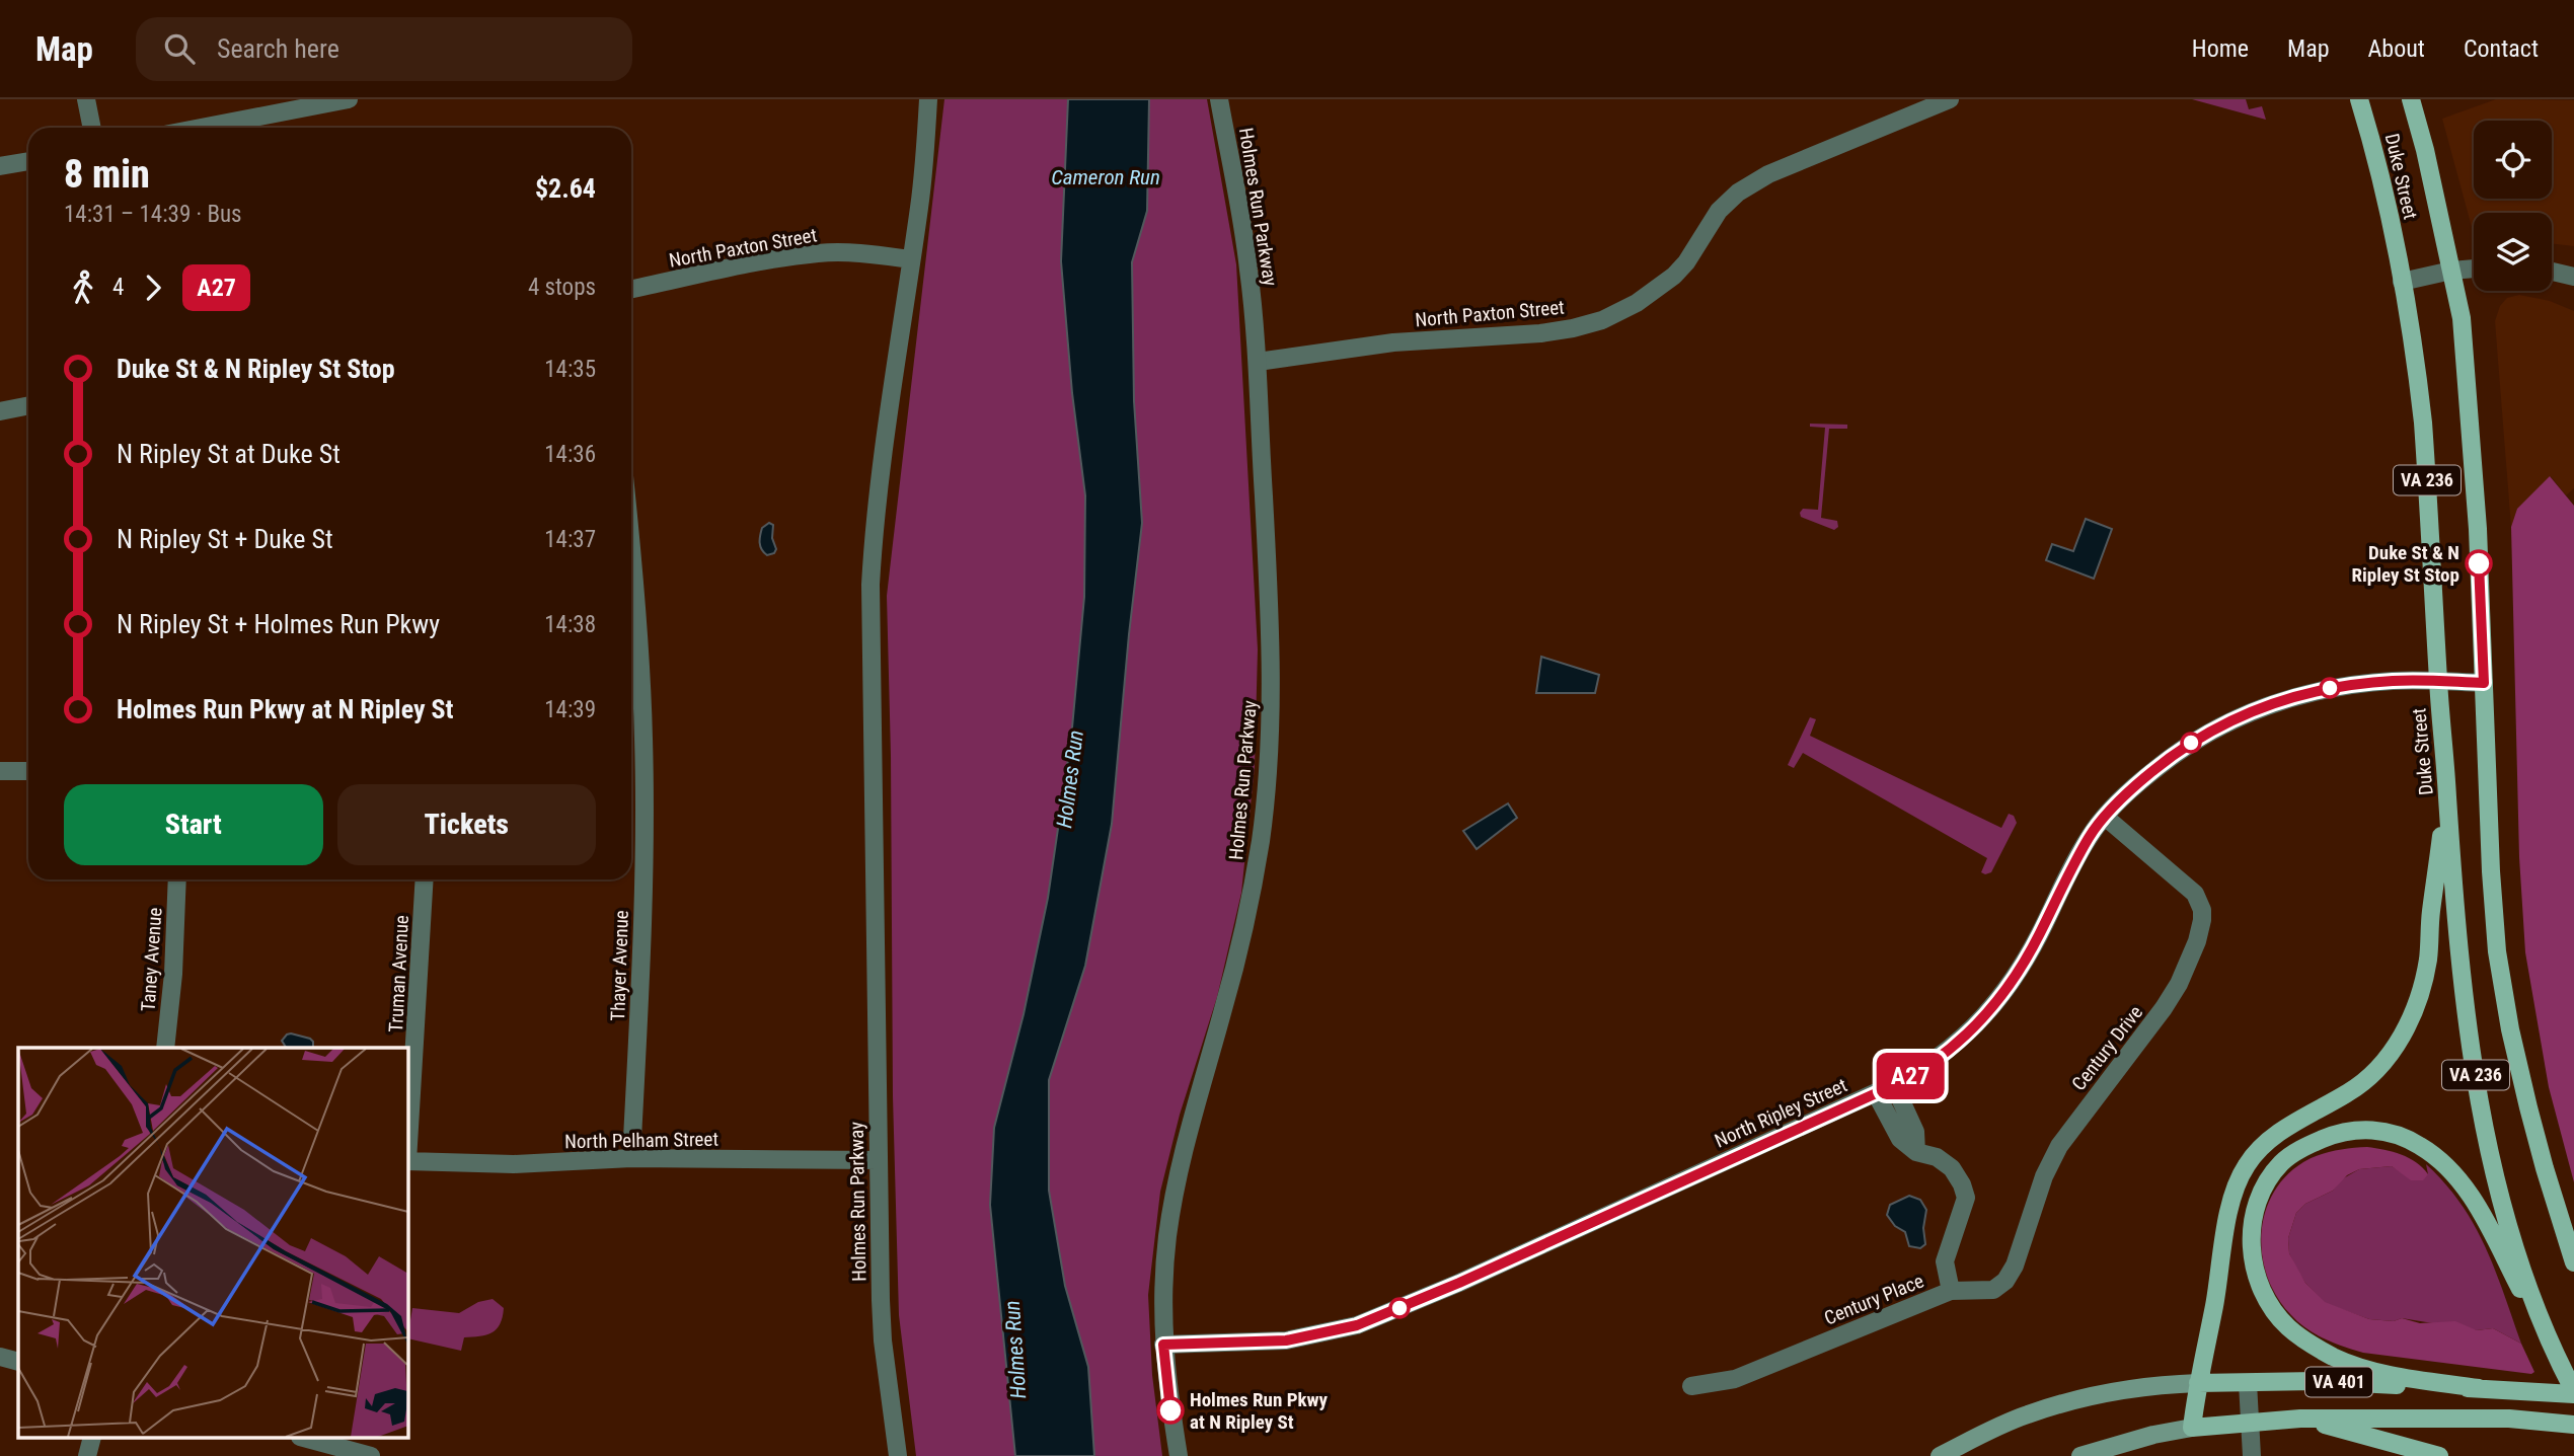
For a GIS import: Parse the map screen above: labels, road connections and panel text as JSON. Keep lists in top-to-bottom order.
{
  "streets": {
    "main road": ["Duke Street", "VA 236", "VA 401"],
    "street": [
      "Holmes Run Parkway",
      "North Paxton Street",
      "Taney Avenue",
      "Thayer Avenue",
      "Truman Avenue",
      "Century Drive",
      "North Ripley Street",
      "North Pelham Street",
      "Century Place"
    ]
  },
  "crossings": [
    ["Duke Street", "North Ripley Street"],
    ["Duke Street", "VA 401"],
    ["Holmes Run Parkway", "North Paxton Street"],
    ["Holmes Run Parkway", "North Ripley Street"],
    ["Holmes Run Parkway", "North Pelham Street"],
    ["Thayer Avenue", "North Pelham Street"],
    ["Century Drive", "North Ripley Street"],
    ["Century Drive", "Century Place"],
    ["North Ripley Street", "Century Place"]
  ],
  "water": ["Cameron Run", "Holmes Run"],
  "places": ["Duke St & N Ripley St Stop", "Holmes Run Pkwy at N Ripley St"],
  "lines": ["bus line A27"],
  "page": {
    "header": "Map",
    "search": "Search here",
    "nav": [
      "Home",
      "Map",
      "About",
      "Contact"
    ],
    "on_map": "A27",
    "heading": ["8 min", "14:31 – 14:39 · Bus", "$2.64"],
    "legs": ["4", "A27", "4 stops"],
    "list": [
      {
        "name": "Duke St & N Ripley St Stop",
        "value": "14:35"
      },
      {
        "name": "N Ripley St at Duke St",
        "value": "14:36"
      },
      {
        "name": "N Ripley St + Duke St",
        "value": "14:37"
      },
      {
        "name": "N Ripley St + Holmes Run Pkwy",
        "value": "14:38"
      },
      {
        "name": "Holmes Run Pkwy at N Ripley St",
        "value": "14:39"
      }
    ],
    "buttons": ["Start", "Tickets"]
  }
}
